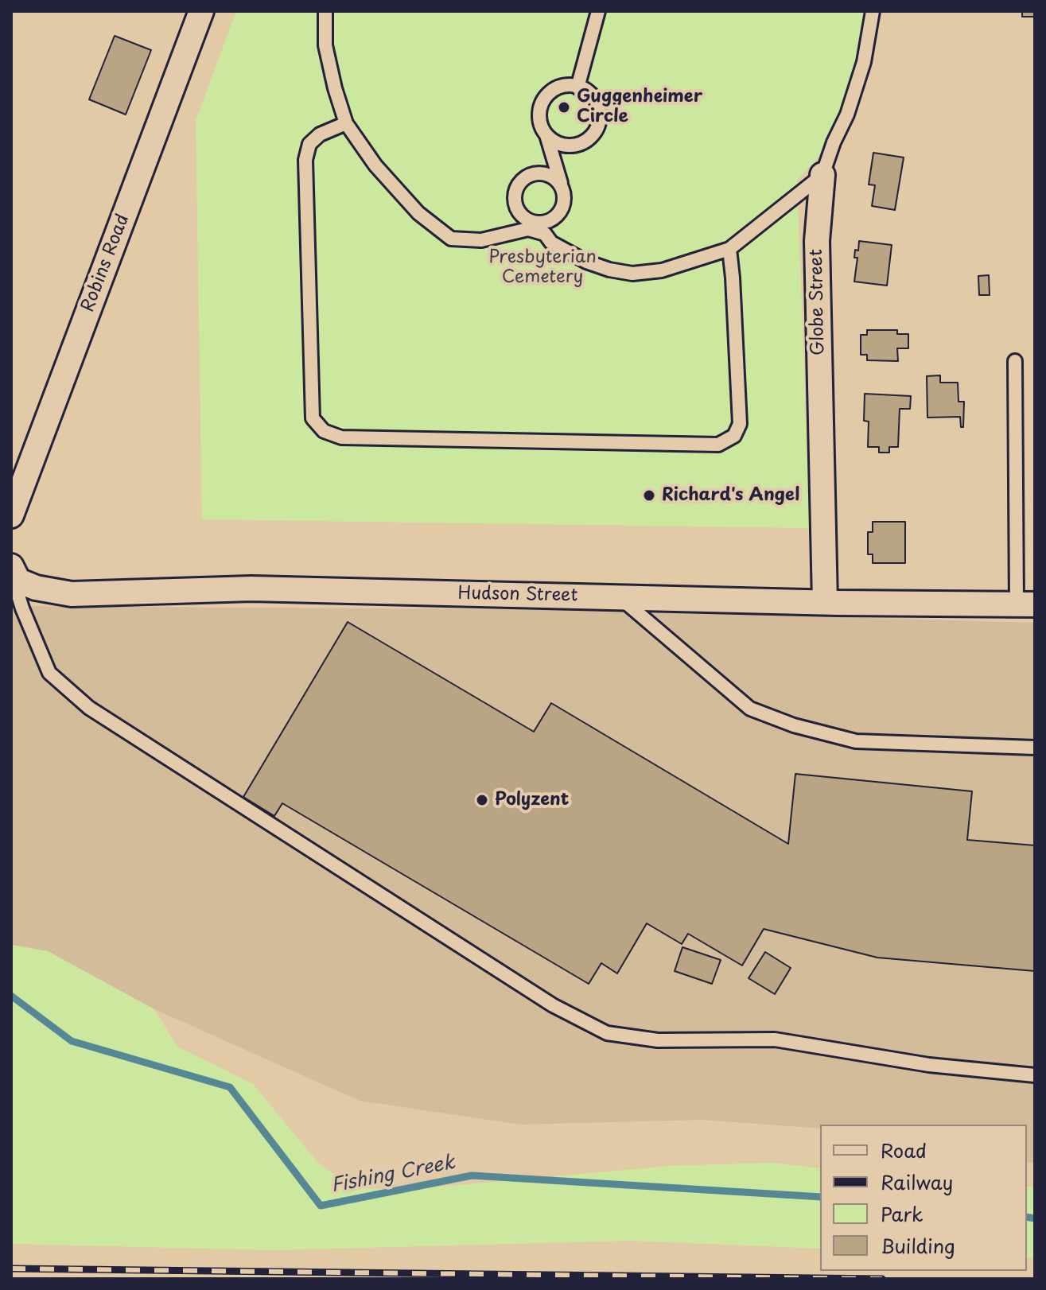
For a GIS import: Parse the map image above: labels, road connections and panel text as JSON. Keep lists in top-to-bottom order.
{
  "streets": {
    "street": ["Robins Road", "Globe Street", "Hudson Street"]
  },
  "crossings": [
    ["Globe Street", "Hudson Street"]
  ],
  "water": ["Fishing Creek"],
  "parks": ["Presbyterian Cemetery"],
  "places": ["Guggenheimer Circle", "Richard's Angel", "Polyzent"],
  "legend": [
    "Road",
    "Railway",
    "Park",
    "Building"
  ]
}
